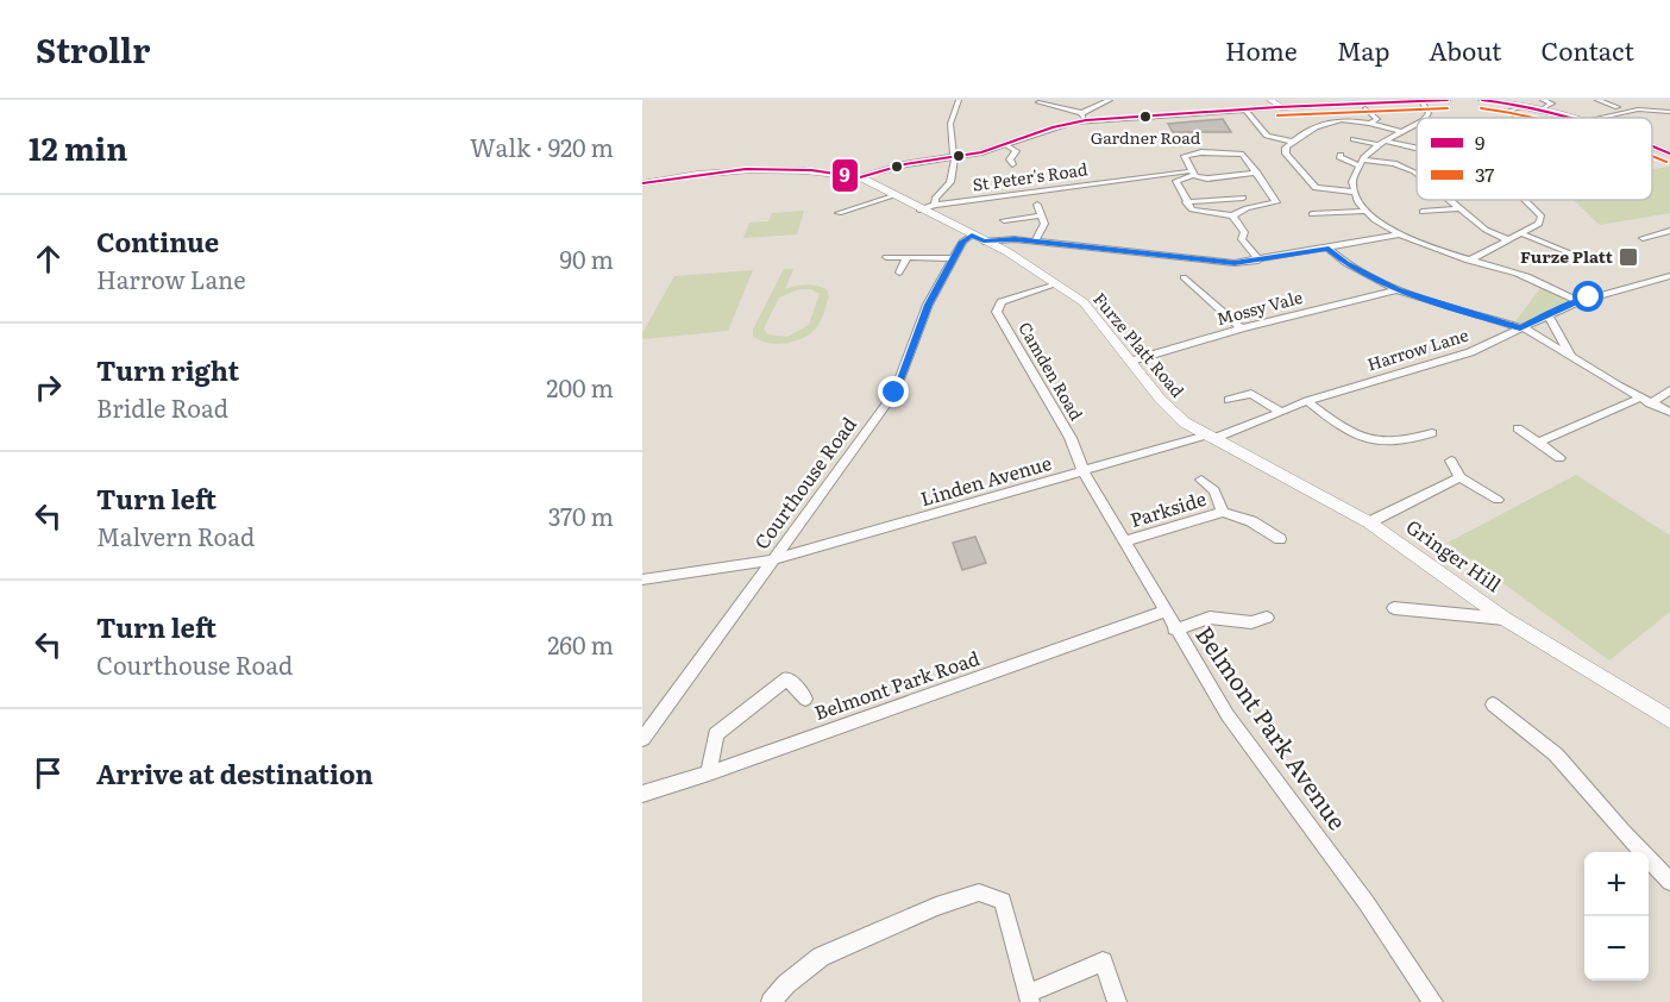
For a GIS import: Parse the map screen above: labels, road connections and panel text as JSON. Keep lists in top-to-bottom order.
{
  "streets": {
    "main road": ["Furze Platt Road", "Gringer Hill"],
    "street": [
      "St Peter's Road",
      "Mossy Vale",
      "Harrow Lane",
      "Camden Road",
      "Linden Avenue",
      "Courthouse Road",
      "Parkside",
      "Belmont Park Road",
      "Belmont Park Avenue"
    ]
  },
  "crossings": [
    ["St Peter's Road", "Furze Platt Road"],
    ["Mossy Vale", "Furze Platt Road"],
    ["Furze Platt Road", "Harrow Lane"],
    ["Furze Platt Road", "Camden Road"],
    ["Furze Platt Road", "Linden Avenue"],
    ["Furze Platt Road", "Courthouse Road"],
    ["Furze Platt Road", "Gringer Hill"],
    ["Harrow Lane", "Linden Avenue"],
    ["Harrow Lane", "Gringer Hill"],
    ["Camden Road", "Linden Avenue"],
    ["Camden Road", "Belmont Park Avenue"],
    ["Linden Avenue", "Courthouse Road"],
    ["Linden Avenue", "Gringer Hill"],
    ["Linden Avenue", "Belmont Park Avenue"],
    ["Parkside", "Belmont Park Avenue"],
    ["Belmont Park Road", "Belmont Park Avenue"]
  ],
  "places": {
    "other": ["Gardner Road"],
    "transit": ["Furze Platt"]
  },
  "lines": ["transit line 9", "transit line 37"],
  "legend": ["9", "37"],
  "page": {
    "header": "Strollr",
    "nav": [
      "Home",
      "Map",
      "About",
      "Contact"
    ],
    "heading": ["12 min", "Walk · 920 m"],
    "list": [
      ["Continue", "Harrow Lane", "90 m"],
      ["Turn right", "Bridle Road", "200 m"],
      ["Turn left", "Malvern Road", "370 m"],
      ["Turn left", "Courthouse Road", "260 m"],
      "Arrive at destination"
    ],
    "map_buttons": ["+", "−"]
  }
}
